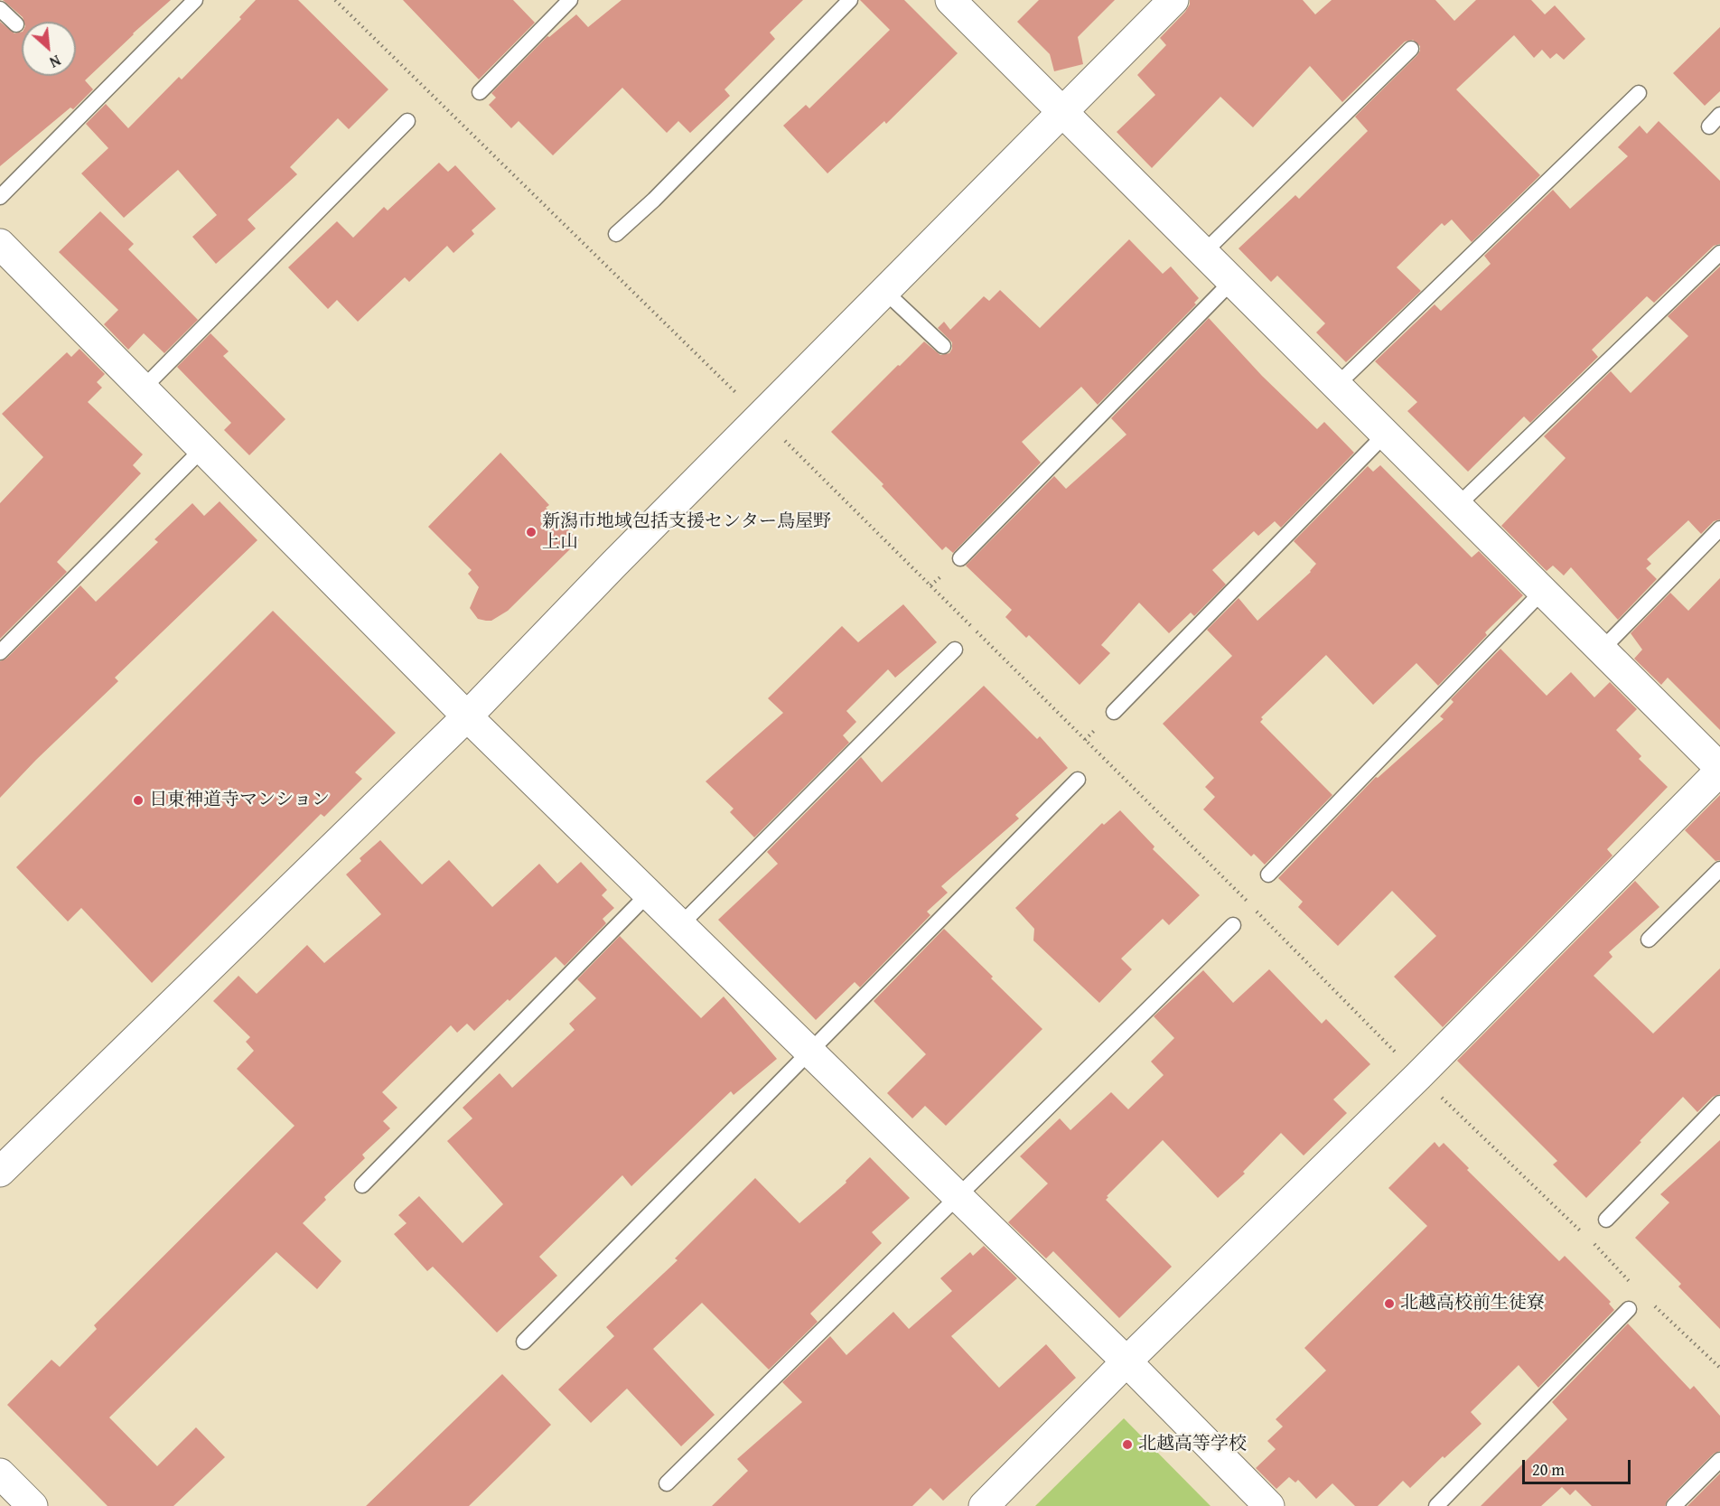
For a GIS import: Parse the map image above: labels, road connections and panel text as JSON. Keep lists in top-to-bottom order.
{
  "places": [
    "新潟市地域包括支援センター鳥屋野 上山",
    "日東神道寺マンション",
    "北越高校前生徒寮",
    "北越高等学校"
  ],
  "scale_bar": "20 m",
  "north": "bottom right"
}
